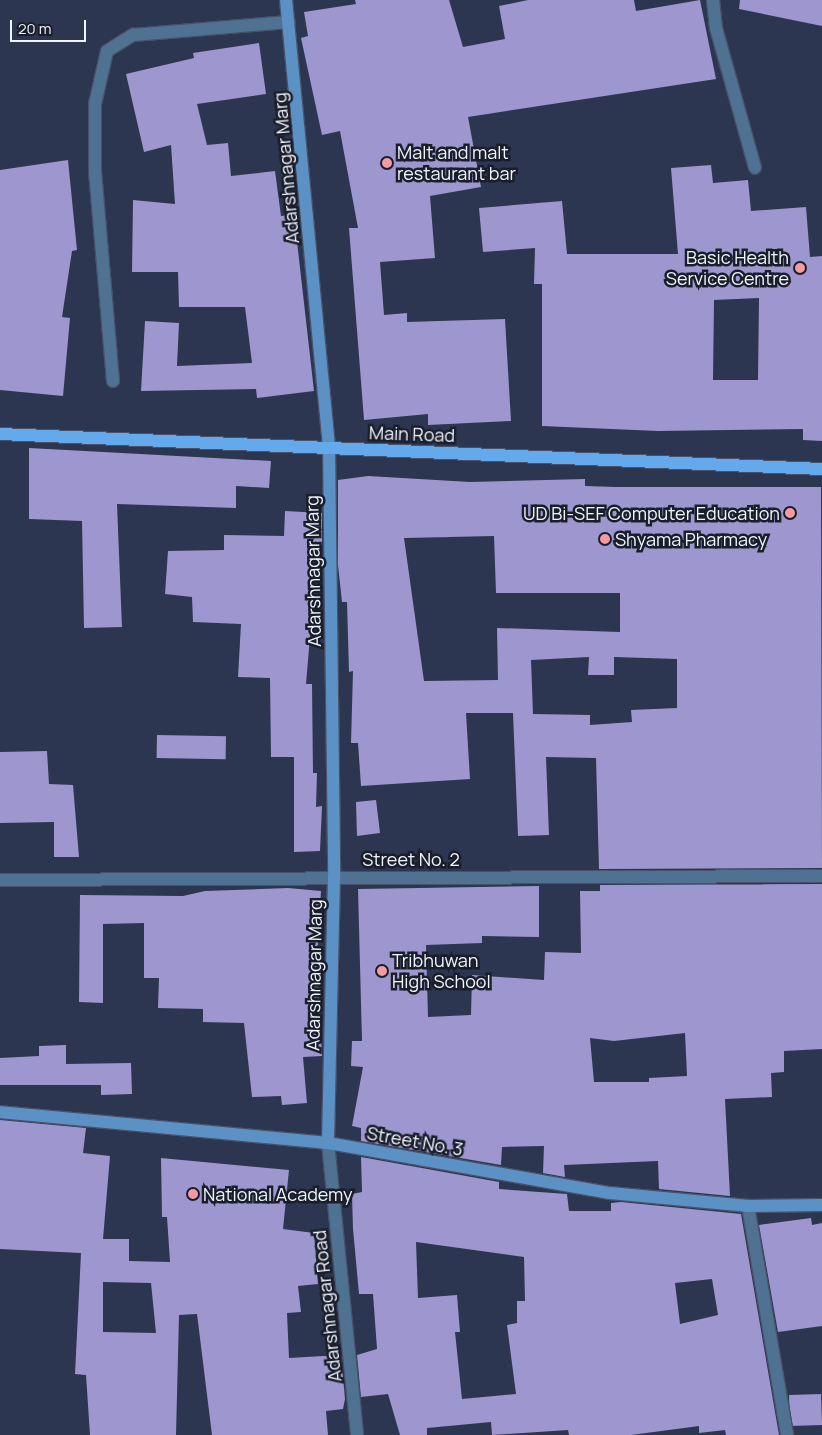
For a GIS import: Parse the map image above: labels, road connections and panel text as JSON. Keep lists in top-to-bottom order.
{
  "streets": {
    "main road": ["Main Road"],
    "street": [
      "Adarshnagar Marg",
      "Street No. 2",
      "Street No. 3",
      "Adarshnagar Road"
    ]
  },
  "crossings": [
    ["Adarshnagar Marg", "Main Road"],
    ["Adarshnagar Marg", "Street No. 2"],
    ["Adarshnagar Marg", "Street No. 3"],
    ["Adarshnagar Marg", "Adarshnagar Road"],
    ["Street No. 3", "Adarshnagar Road"]
  ],
  "places": [
    "Malt and malt restaurant bar",
    "Basic Health Service Centre",
    "UD Bi-SEF Computer Education",
    "Shyama Pharmacy",
    "Tribhuwan High School",
    "National Academy"
  ],
  "scale_bar": "20 m"
}
